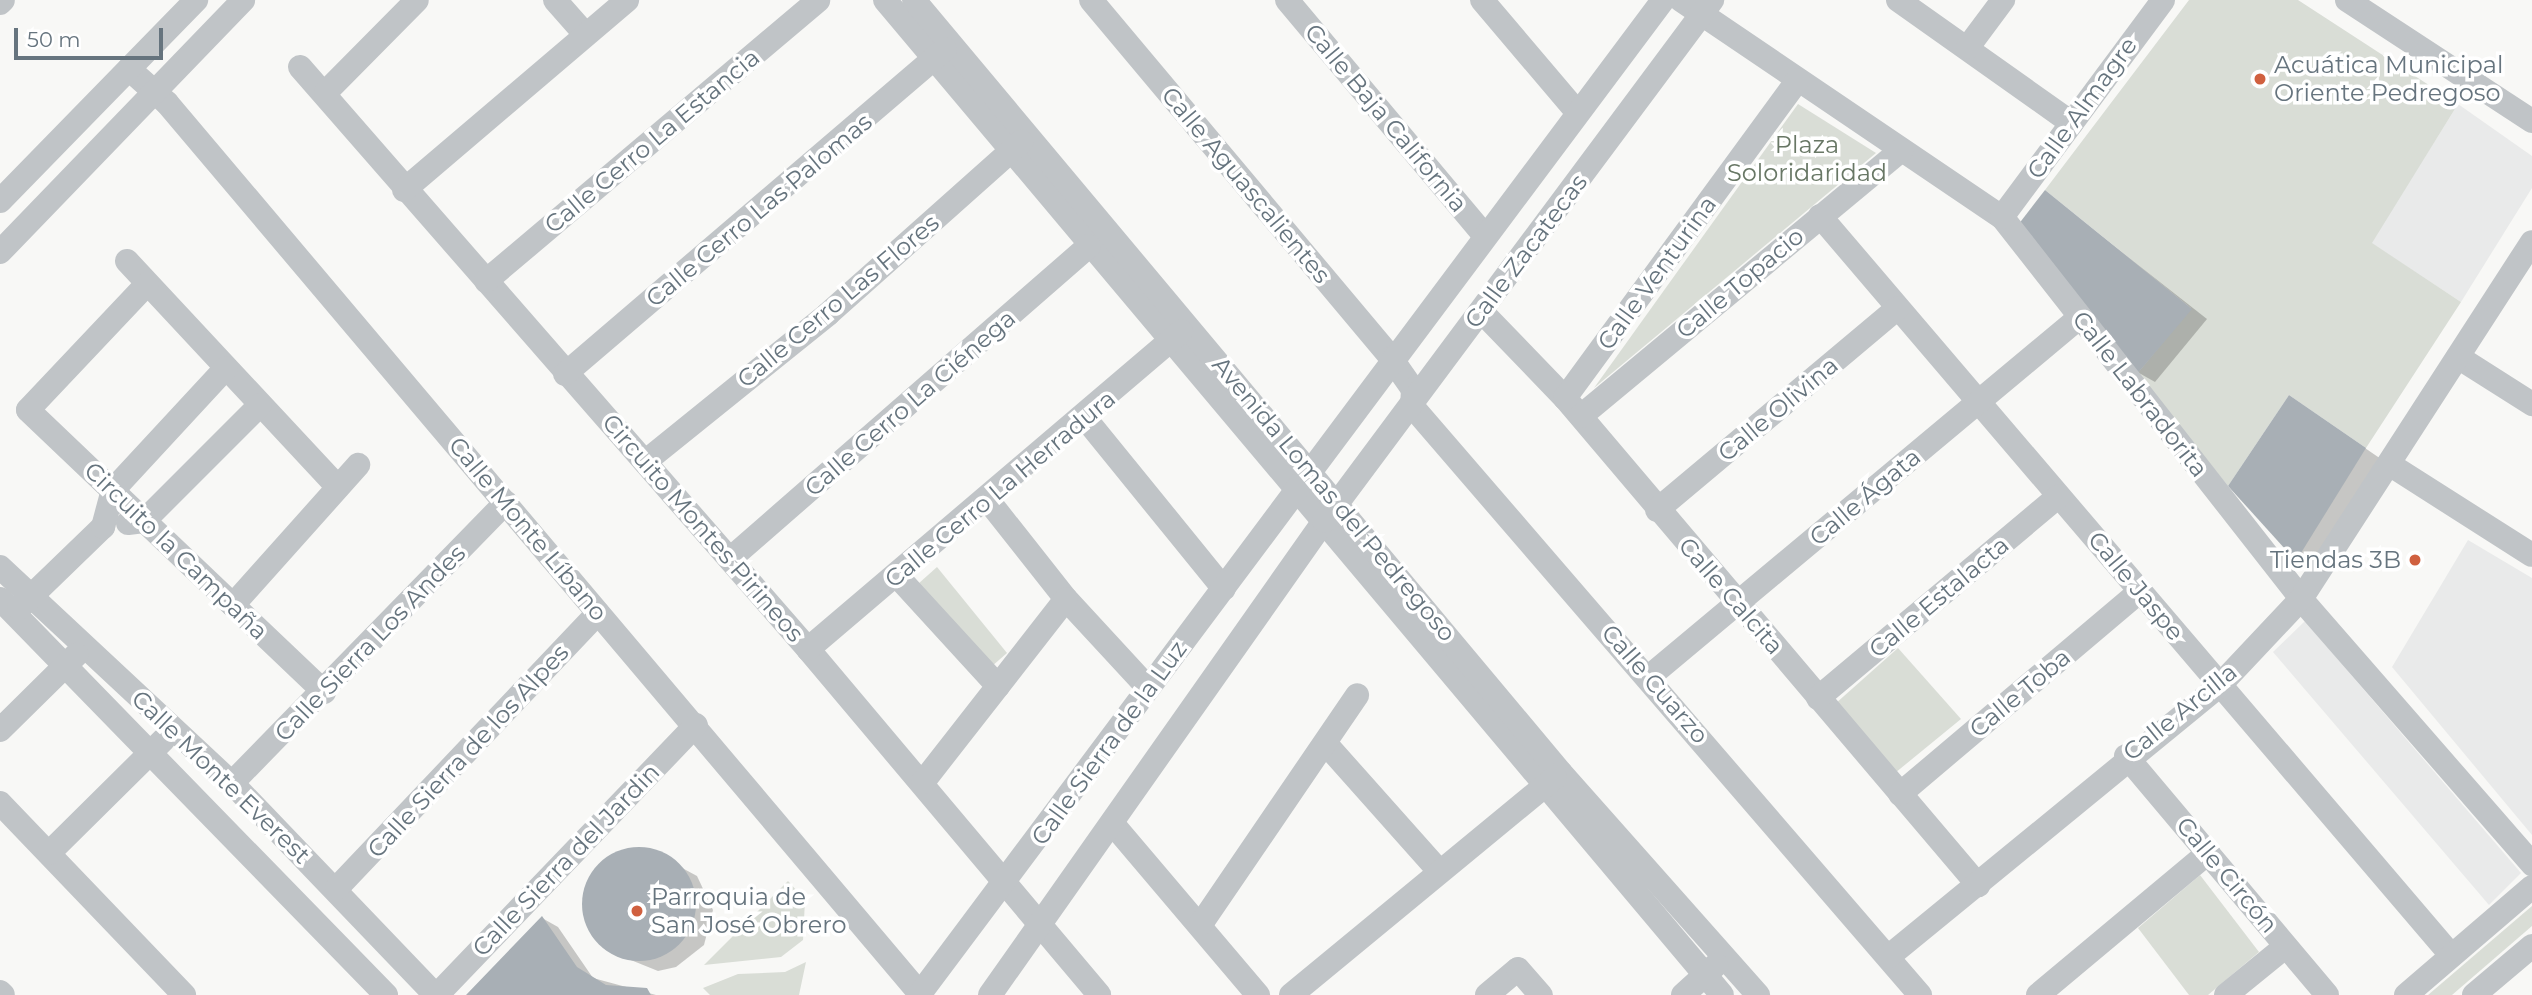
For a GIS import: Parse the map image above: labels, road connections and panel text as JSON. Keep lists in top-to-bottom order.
{
  "streets": {
    "street": [
      "Calle Almagre",
      "Calle Baja California",
      "Calle Cerro La Estancia",
      "Calle Aguascalientes",
      "Calle Cerro Las Palomas",
      "Calle Zacatecas",
      "Calle Venturina",
      "Calle Topacio",
      "Calle Cerro Las Flores",
      "Calle Labradorita",
      "Calle Cerro La Ciénega",
      "Calle Olivina",
      "Calle Cerro La Herradura",
      "Calle Ágata",
      "Avenida Lomas del Pedregoso",
      "Circuito Montes Pirineos",
      "Calle Monte Líbano",
      "Circuito la Campaña",
      "Calle Jaspe",
      "Calle Calcita",
      "Calle Estalacta",
      "Calle Sierra Los Andes",
      "Calle Cuarzo",
      "Calle Toba",
      "Calle Arcilla",
      "Calle Sierra de la Luz",
      "Calle Sierra de los Alpes",
      "Calle Monte Everest",
      "Calle Sierra del Jardin",
      "Calle Circón"
    ]
  },
  "crossings": [
    ["Calle Almagre", "Calle Labradorita"],
    ["Calle Baja California", "Calle Zacatecas"],
    ["Calle Cerro La Estancia", "Circuito Montes Pirineos"],
    ["Calle Aguascalientes", "Calle Zacatecas"],
    ["Calle Aguascalientes", "Calle Cuarzo"],
    ["Calle Cerro Las Palomas", "Avenida Lomas del Pedregoso"],
    ["Calle Cerro Las Palomas", "Circuito Montes Pirineos"],
    ["Calle Zacatecas", "Calle Labradorita"],
    ["Calle Zacatecas", "Avenida Lomas del Pedregoso"],
    ["Calle Zacatecas", "Calle Calcita"],
    ["Calle Zacatecas", "Calle Cuarzo"],
    ["Calle Zacatecas", "Calle Sierra de la Luz"],
    ["Calle Venturina", "Calle Topacio"],
    ["Calle Venturina", "Calle Labradorita"],
    ["Calle Venturina", "Calle Calcita"],
    ["Calle Topacio", "Calle Labradorita"],
    ["Calle Topacio", "Calle Jaspe"],
    ["Calle Topacio", "Calle Calcita"],
    ["Calle Cerro Las Flores", "Avenida Lomas del Pedregoso"],
    ["Calle Cerro Las Flores", "Circuito Montes Pirineos"],
    ["Calle Labradorita", "Calle Ágata"],
    ["Calle Labradorita", "Calle Arcilla"],
    ["Calle Cerro La Ciénega", "Avenida Lomas del Pedregoso"],
    ["Calle Cerro La Ciénega", "Circuito Montes Pirineos"],
    ["Calle Olivina", "Calle Jaspe"],
    ["Calle Olivina", "Calle Calcita"],
    ["Calle Cerro La Herradura", "Avenida Lomas del Pedregoso"],
    ["Calle Cerro La Herradura", "Circuito Montes Pirineos"],
    ["Calle Ágata", "Calle Jaspe"],
    ["Calle Ágata", "Calle Calcita"],
    ["Calle Ágata", "Calle Cuarzo"],
    ["Avenida Lomas del Pedregoso", "Calle Sierra de la Luz"],
    ["Circuito Montes Pirineos", "Calle Sierra de la Luz"],
    ["Calle Monte Líbano", "Calle Sierra Los Andes"],
    ["Calle Monte Líbano", "Calle Sierra de la Luz"],
    ["Calle Monte Líbano", "Calle Sierra de los Alpes"],
    ["Calle Monte Líbano", "Calle Sierra del Jardin"],
    ["Circuito la Campaña", "Calle Sierra Los Andes"],
    ["Calle Jaspe", "Calle Estalacta"],
    ["Calle Jaspe", "Calle Toba"],
    ["Calle Jaspe", "Calle Arcilla"],
    ["Calle Calcita", "Calle Estalacta"],
    ["Calle Calcita", "Calle Toba"],
    ["Calle Calcita", "Calle Arcilla"],
    ["Calle Sierra Los Andes", "Calle Monte Everest"],
    ["Calle Cuarzo", "Calle Arcilla"],
    ["Calle Arcilla", "Calle Circón"],
    ["Calle Sierra de los Alpes", "Calle Monte Everest"],
    ["Calle Monte Everest", "Calle Sierra del Jardin"]
  ],
  "parks": ["Plaza Soloridaridad"],
  "places": ["Acuática Municipal Oriente Pedregoso", "Tiendas 3B", "Parroquia de San José Obrero"],
  "scale_bar": "50 m"
}
